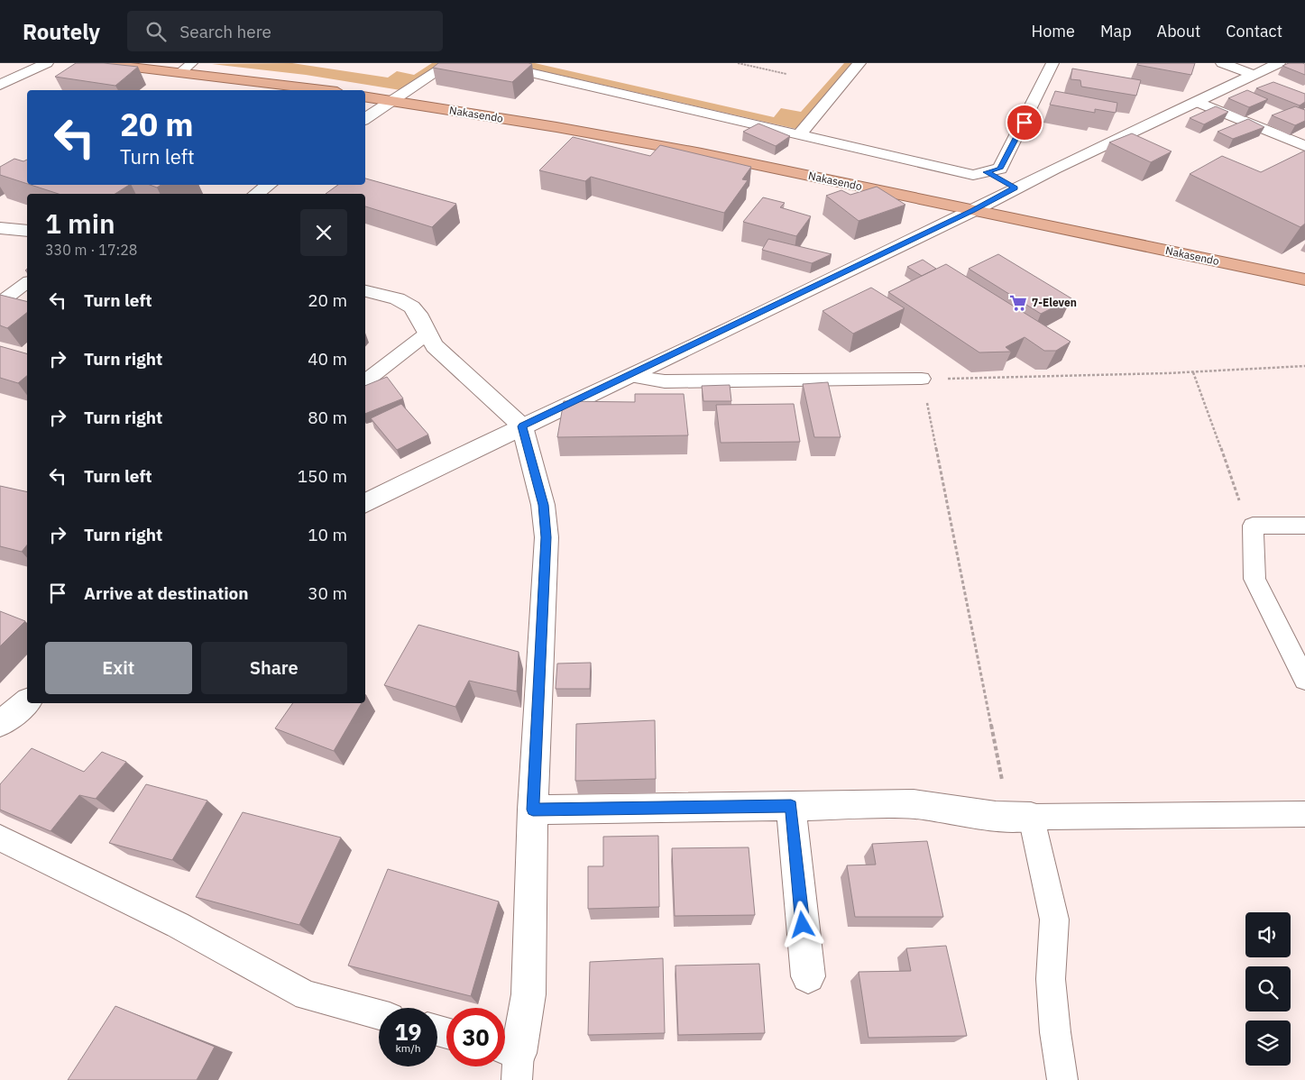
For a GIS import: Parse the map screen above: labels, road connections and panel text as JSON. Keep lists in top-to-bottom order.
{
  "streets": {
    "highway": ["Nakasendo"]
  },
  "places": {
    "supermarket": ["7-Eleven"]
  },
  "page": {
    "header": "Routely",
    "search": "Search here",
    "nav": [
      "Home",
      "Map",
      "About",
      "Contact"
    ],
    "turn": ["20 m", "Turn left"],
    "heading": ["1 min", "330 m · 17:28"],
    "list": [
      {
        "name": "Turn left",
        "value": "20 m"
      },
      {
        "name": "Turn right",
        "value": "40 m"
      },
      {
        "name": "Turn right",
        "value": "80 m"
      },
      {
        "name": "Turn left",
        "value": "150 m"
      },
      {
        "name": "Turn right",
        "value": "10 m"
      },
      {
        "name": "Arrive at destination",
        "value": "30 m"
      }
    ],
    "buttons": ["Exit", "Share"],
    "speed": "19 km/h",
    "limit": "30"
  }
}
